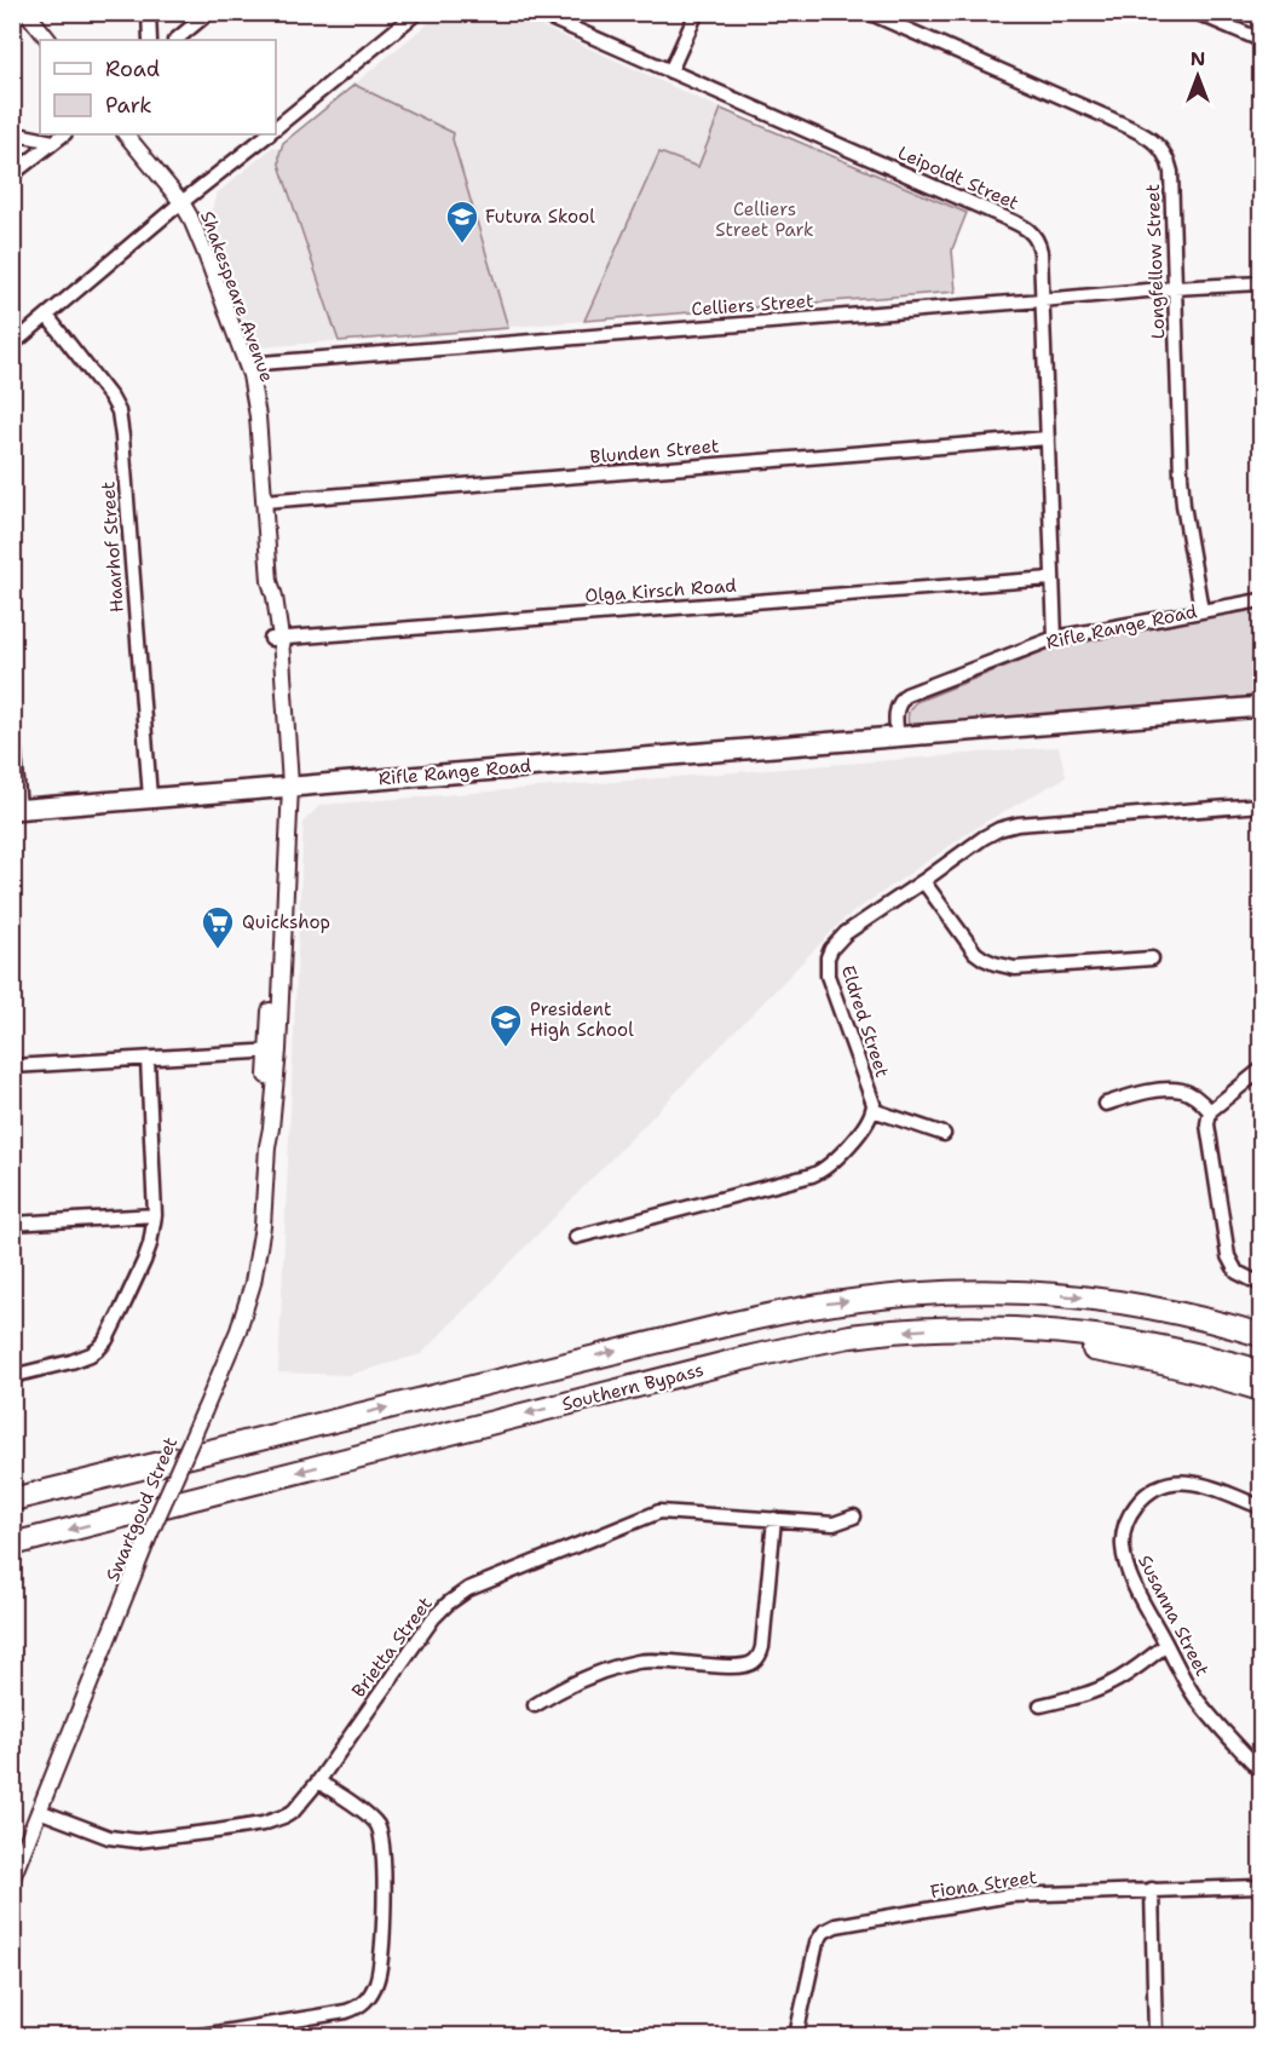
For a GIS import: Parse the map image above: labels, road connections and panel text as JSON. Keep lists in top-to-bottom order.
{
  "streets": {
    "highway": ["Southern Bypass"],
    "main road": ["Rifle Range Road"],
    "street": [
      "Leipoldt Street",
      "Longfellow Street",
      "Shakespeare Avenue",
      "Celliers Street",
      "Blunden Street",
      "Haarhof Street",
      "Olga Kirsch Road",
      "Eldred Street",
      "Swartgoud Street",
      "Susanna Street",
      "Brietta Street",
      "Fiona Street"
    ]
  },
  "crossings": [
    ["Leipoldt Street", "Celliers Street"],
    ["Leipoldt Street", "Blunden Street"],
    ["Leipoldt Street", "Olga Kirsch Road"],
    ["Leipoldt Street", "Rifle Range Road"],
    ["Longfellow Street", "Celliers Street"],
    ["Longfellow Street", "Rifle Range Road"],
    ["Shakespeare Avenue", "Celliers Street"],
    ["Shakespeare Avenue", "Blunden Street"],
    ["Shakespeare Avenue", "Olga Kirsch Road"],
    ["Shakespeare Avenue", "Rifle Range Road"],
    ["Shakespeare Avenue", "Swartgoud Street"],
    ["Haarhof Street", "Rifle Range Road"],
    ["Rifle Range Road", "Swartgoud Street"],
    ["Swartgoud Street", "Brietta Street"]
  ],
  "parks": ["Celliers Street Park"],
  "places": {
    "school or university": ["Futura Skool", "President High School"],
    "supermarket": ["Quickshop"]
  },
  "legend": ["Road", "Park"],
  "north": "top"
}
